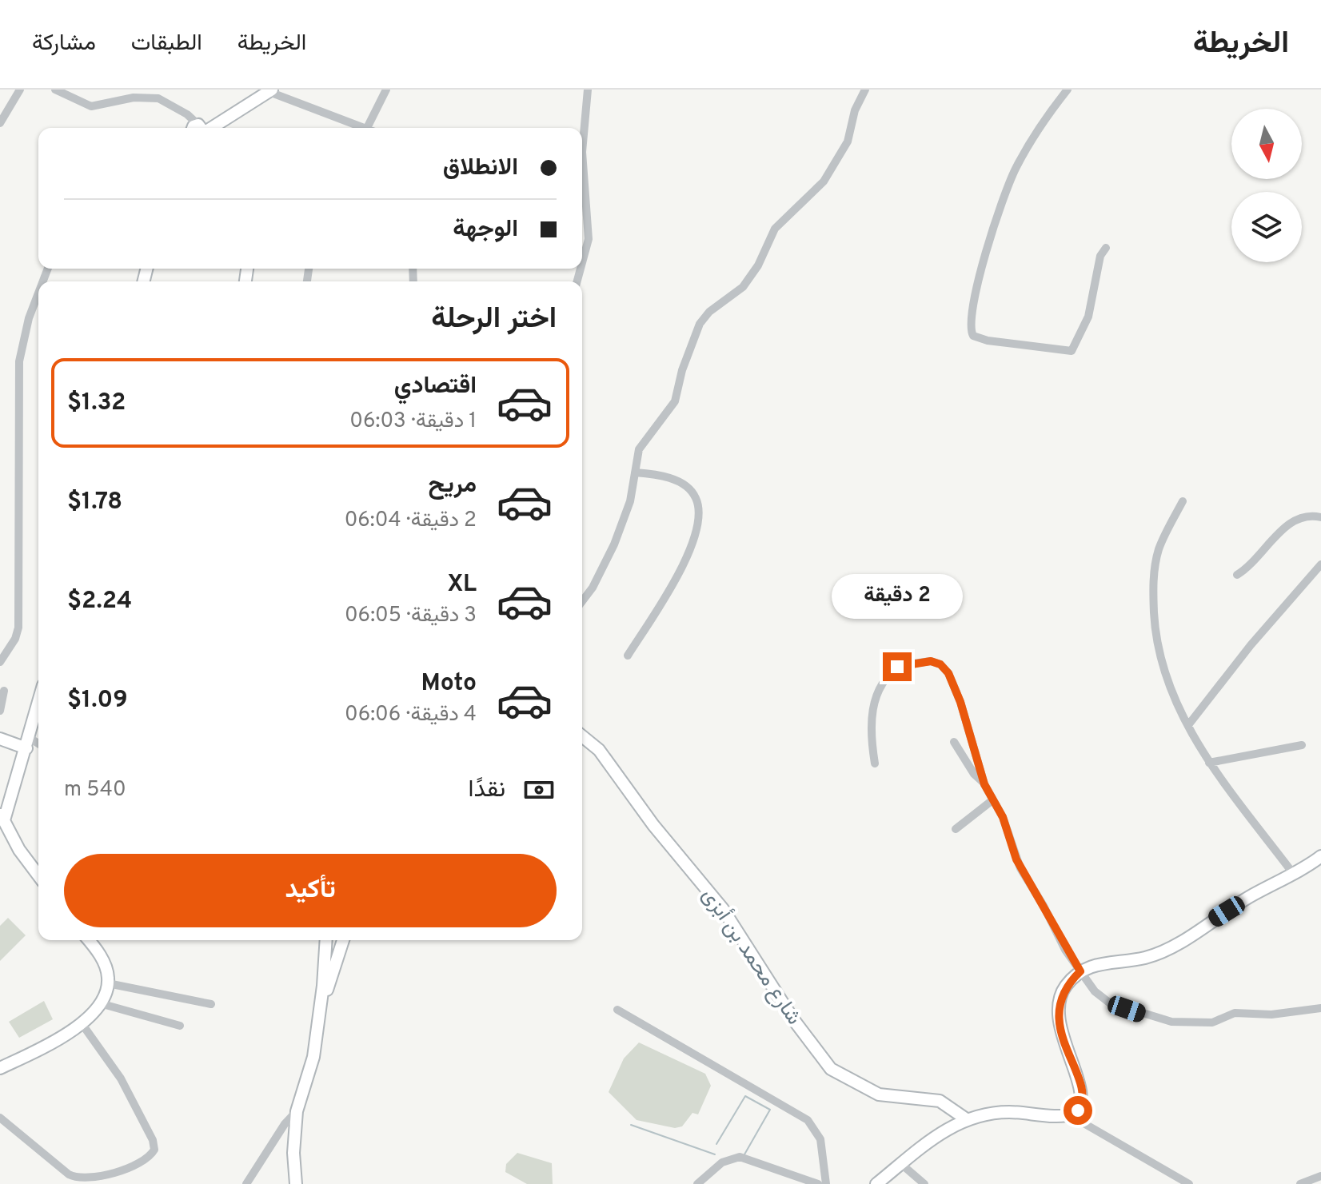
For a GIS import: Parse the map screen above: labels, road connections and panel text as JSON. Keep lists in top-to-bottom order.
{
  "streets": {
    "street": ["شارع محمد بن أبزى"]
  },
  "north": "bottom",
  "page": {
    "header": "الخريطة",
    "nav": ["الخريطة", "الطبقات", "مشاركة"],
    "banner": ["الانطلاق", "الوجهة"],
    "heading": "اختر الرحلة",
    "list": [
      {
        "name": "اقتصادي",
        "note": "1 دقيقة · 06:03",
        "value": "$1.32"
      },
      {
        "name": "مريح",
        "note": "2 دقيقة · 06:04",
        "value": "$1.78"
      },
      {
        "name": "XL",
        "note": "3 دقيقة · 06:05",
        "value": "$2.24"
      },
      {
        "name": "Moto",
        "note": "4 دقيقة · 06:06",
        "value": "$1.09"
      }
    ],
    "bubble": "2 دقيقة",
    "pay": ["نقدًا", "540 m"],
    "buttons": "تأكيد"
  }
}
